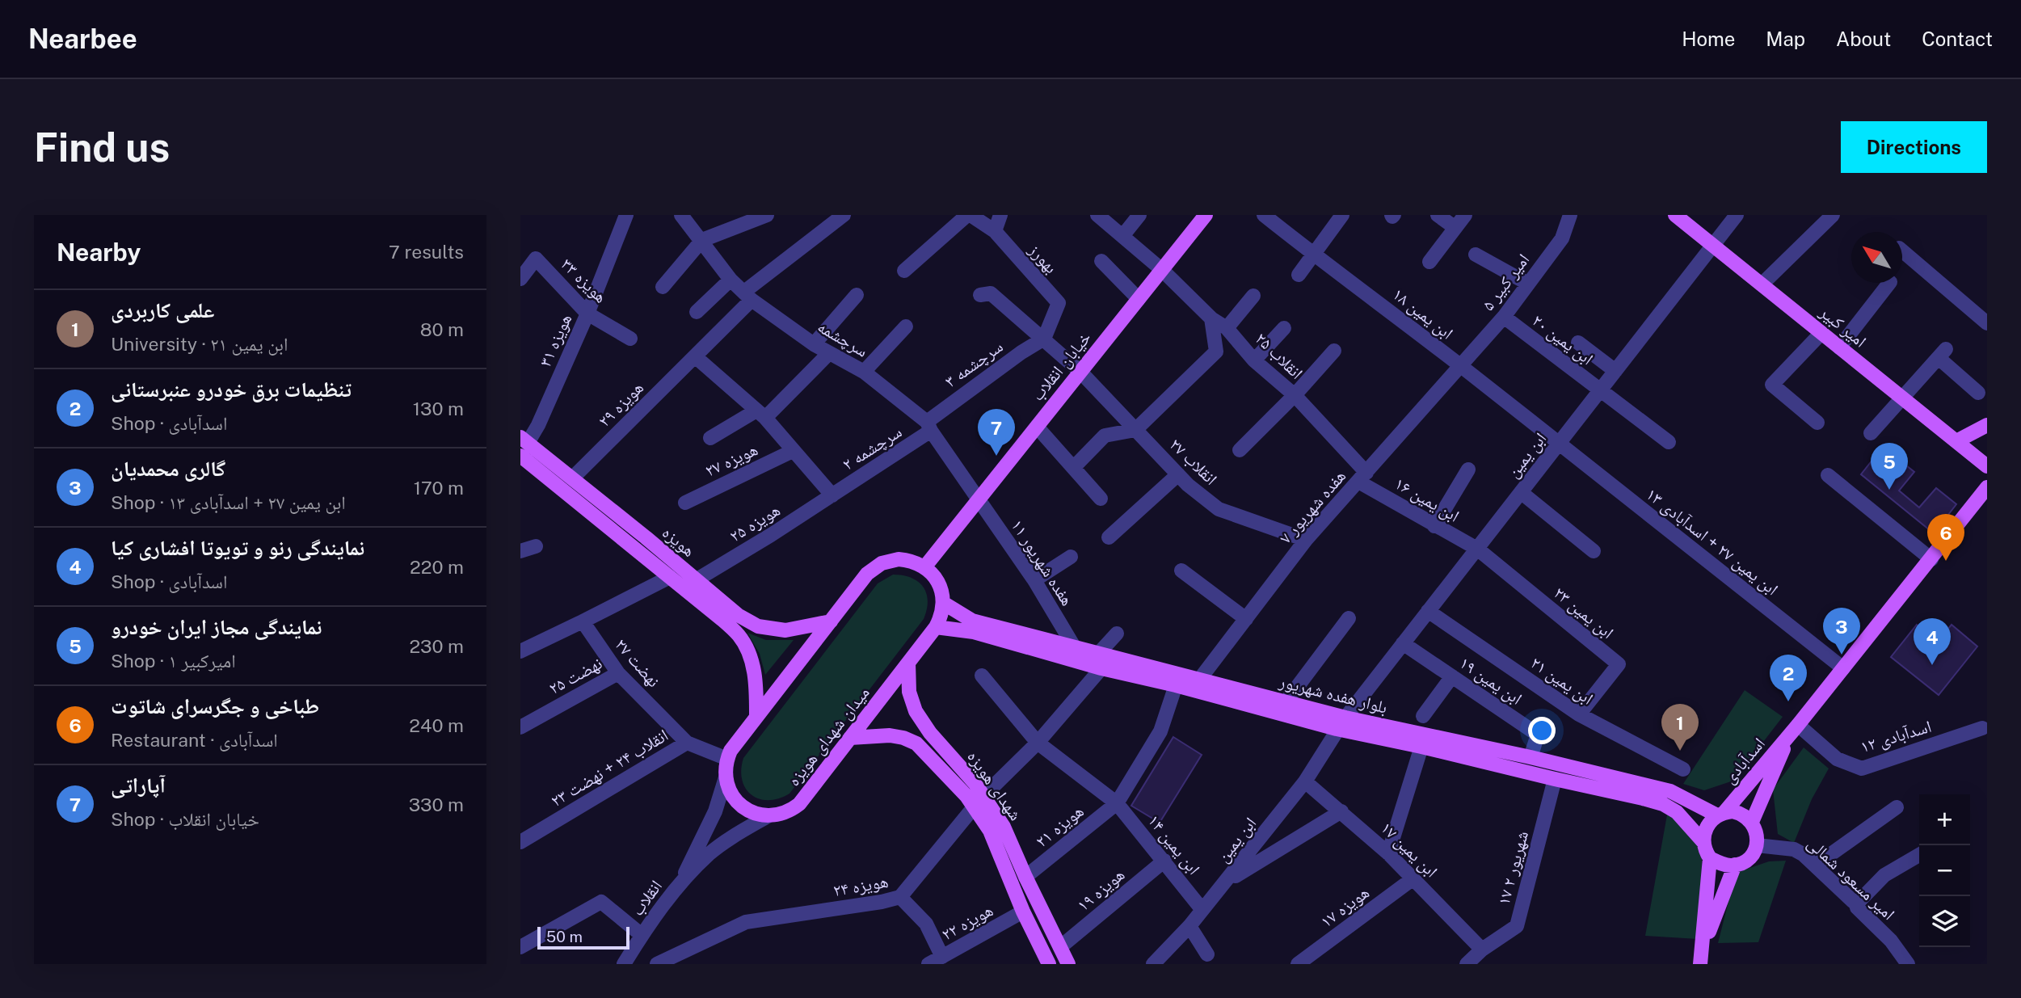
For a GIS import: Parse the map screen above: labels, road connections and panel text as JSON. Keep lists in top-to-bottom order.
{
  "streets": {
    "main road": [
      "امیر کبیر",
      "خیابان انقلاب",
      "هویزه",
      "بلوار هفده شهریور",
      "میدان شهدای هویزه",
      "اسدآبادی",
      "شهدای هویزه"
    ],
    "street": [
      "بهورز",
      "هویزه ۳۳",
      "امیر کبیر ۵",
      "ابن یمین ۱۸",
      "سرچشمه",
      "ابن یمین ۲۰",
      "هویزه ۳۱",
      "انقلاب ۲۵",
      "سرچشمه ۳",
      "هویزه ۲۹",
      "سرچشمه ۲",
      "ابن یمین",
      "هویزه ۲۷",
      "انقلاب ۲۷",
      "ابن یمین ۱۶",
      "هفده شهریور ۷",
      "هویزه ۲۵",
      "ابن یمین ۲۷ + اسدآبادی ۱۳",
      "هفده شهریور ۱۱",
      "ابن یمین ۲۳",
      "نهضت ۲۷",
      "نهضت ۲۵",
      "ابن یمین ۱۹",
      "ابن یمین ۲۱",
      "اسدآبادی ۱۲",
      "انقلاب ۲۴ + نهضت ۲۳",
      "هویزه ۲۱",
      "ابن یمین ۱۴",
      "ابن یمین ۱۷",
      "۱۷ شهریور ۲",
      "امیر مسعود شمالی",
      "هویزه ۲۴",
      "هویزه ۱۹",
      "انقلاب",
      "هویزه ۱۷",
      "هویزه ۲۲"
    ]
  },
  "crossings": [
    ["بهورز", "سرچشمه ۳"],
    ["بهورز", "انقلاب ۲۷"],
    ["هویزه ۳۳", "هویزه ۳۱"],
    ["امیر کبیر ۵", "ابن یمین ۱۸"],
    ["امیر کبیر ۵", "ابن یمین ۲۰"],
    ["امیر کبیر ۵", "هفده شهریور ۷"],
    ["ابن یمین ۱۸", "ابن یمین"],
    ["ابن یمین ۱۸", "هفده شهریور ۷"],
    ["ابن یمین ۱۸", "ابن یمین ۲۷ + اسدآبادی ۱۳"],
    ["امیر کبیر", "ابن یمین"],
    ["سرچشمه", "سرچشمه ۳"],
    ["سرچشمه", "خیابان انقلاب"],
    ["سرچشمه", "هویزه ۲۹"],
    ["سرچشمه", "سرچشمه ۲"],
    ["سرچشمه", "هفده شهریور ۱۱"],
    ["ابن یمین ۲۰", "ابن یمین"],
    ["هویزه ۳۱", "هویزه"],
    ["انقلاب ۲۵", "خیابان انقلاب"],
    ["انقلاب ۲۵", "ابن یمین ۱۶"],
    ["انقلاب ۲۵", "هفده شهریور ۷"],
    ["سرچشمه ۳", "سرچشمه ۲"],
    ["سرچشمه ۳", "انقلاب ۲۷"],
    ["خیابان انقلاب", "انقلاب ۲۷"],
    ["خیابان انقلاب", "هفده شهریور ۱۱"],
    ["هویزه ۲۹", "هویزه"],
    ["سرچشمه ۲", "هویزه ۲۵"],
    ["ابن یمین", "ابن یمین ۱۶"],
    ["ابن یمین", "ابن یمین ۲۷ + اسدآبادی ۱۳"],
    ["ابن یمین", "ابن یمین ۲۳"],
    ["ابن یمین", "ابن یمین ۱۹"],
    ["ابن یمین", "ابن یمین ۲۱"],
    ["ابن یمین", "بلوار هفده شهریور"],
    ["ابن یمین", "ابن یمین ۱۴"],
    ["ابن یمین", "ابن یمین ۱۷"],
    ["انقلاب ۲۷", "هفده شهریور ۷"],
    ["ابن یمین ۱۶", "هفده شهریور ۷"],
    ["ابن یمین ۱۶", "ابن یمین ۲۳"],
    ["هفده شهریور ۷", "بلوار هفده شهریور"],
    ["هویزه ۲۵", "هویزه"],
    ["ابن یمین ۲۷ + اسدآبادی ۱۳", "اسدآبادی"],
    ["هفده شهریور ۱۱", "بلوار هفده شهریور"],
    ["ابن یمین ۲۳", "ابن یمین ۲۱"],
    ["نهضت ۲۷", "نهضت ۲۵"],
    ["نهضت ۲۷", "انقلاب ۲۴ + نهضت ۲۳"],
    ["ابن یمین ۱۹", "بلوار هفده شهریور"],
    ["بلوار هفده شهریور", "میدان شهدای هویزه"],
    ["بلوار هفده شهریور", "اسدآبادی"],
    ["بلوار هفده شهریور", "هویزه ۲۱"],
    ["بلوار هفده شهریور", "۱۷ شهریور ۲"],
    ["بلوار هفده شهریور", "امیر مسعود شمالی"],
    ["میدان شهدای هویزه", "شهدای هویزه"],
    ["اسدآبادی ۱۲", "اسدآبادی"],
    ["اسدآبادی", "امیر مسعود شمالی"],
    ["شهدای هویزه", "هویزه ۲۱"],
    ["شهدای هویزه", "هویزه ۲۴"],
    ["شهدای هویزه", "هویزه ۱۹"],
    ["شهدای هویزه", "هویزه ۲۲"],
    ["هویزه ۲۱", "ابن یمین ۱۴"],
    ["ابن یمین ۱۴", "هویزه ۱۹"],
    ["ابن یمین ۱۷", "۱۷ شهریور ۲"],
    ["ابن یمین ۱۷", "هویزه ۱۷"]
  ],
  "scale_bar": "50 m",
  "north": "top left",
  "page": {
    "header": "Nearbee",
    "nav": [
      "Home",
      "Map",
      "About",
      "Contact"
    ],
    "buttons": "Directions",
    "title": "Find us",
    "heading": ["Nearby", "7 results"],
    "list": [
      {
        "mark": "1",
        "name": "علمی کاربردی",
        "note": "University · ابن یمین ۲۱",
        "value": "80 m"
      },
      {
        "mark": "2",
        "name": "تنظیمات برق خودرو عنبرستانی",
        "note": "Shop · اسدآبادی",
        "value": "130 m"
      },
      {
        "mark": "3",
        "name": "گالری محمدیان",
        "note": "Shop · ابن یمین ۲۷ + اسدآبادی ۱۳",
        "value": "170 m"
      },
      {
        "mark": "4",
        "name": "نمایندگی رنو و تویوتا افشاری کیا",
        "note": "Shop · اسدآبادی",
        "value": "220 m"
      },
      {
        "mark": "5",
        "name": "نمایندگی مجاز ایران خودرو",
        "note": "Shop · امیرکبیر ۱",
        "value": "230 m"
      },
      {
        "mark": "6",
        "name": "طباخی و جگرسرای شاتوت",
        "note": "Restaurant · اسدآبادی",
        "value": "240 m"
      },
      {
        "mark": "7",
        "name": "آپاراتی",
        "note": "Shop · خیابان انقلاب",
        "value": "330 m"
      }
    ],
    "pins": [
      "7",
      "5",
      "6",
      "3",
      "4",
      "2",
      "1"
    ],
    "map_buttons": ["+", "−"],
    "scale": "50 m"
  }
}
